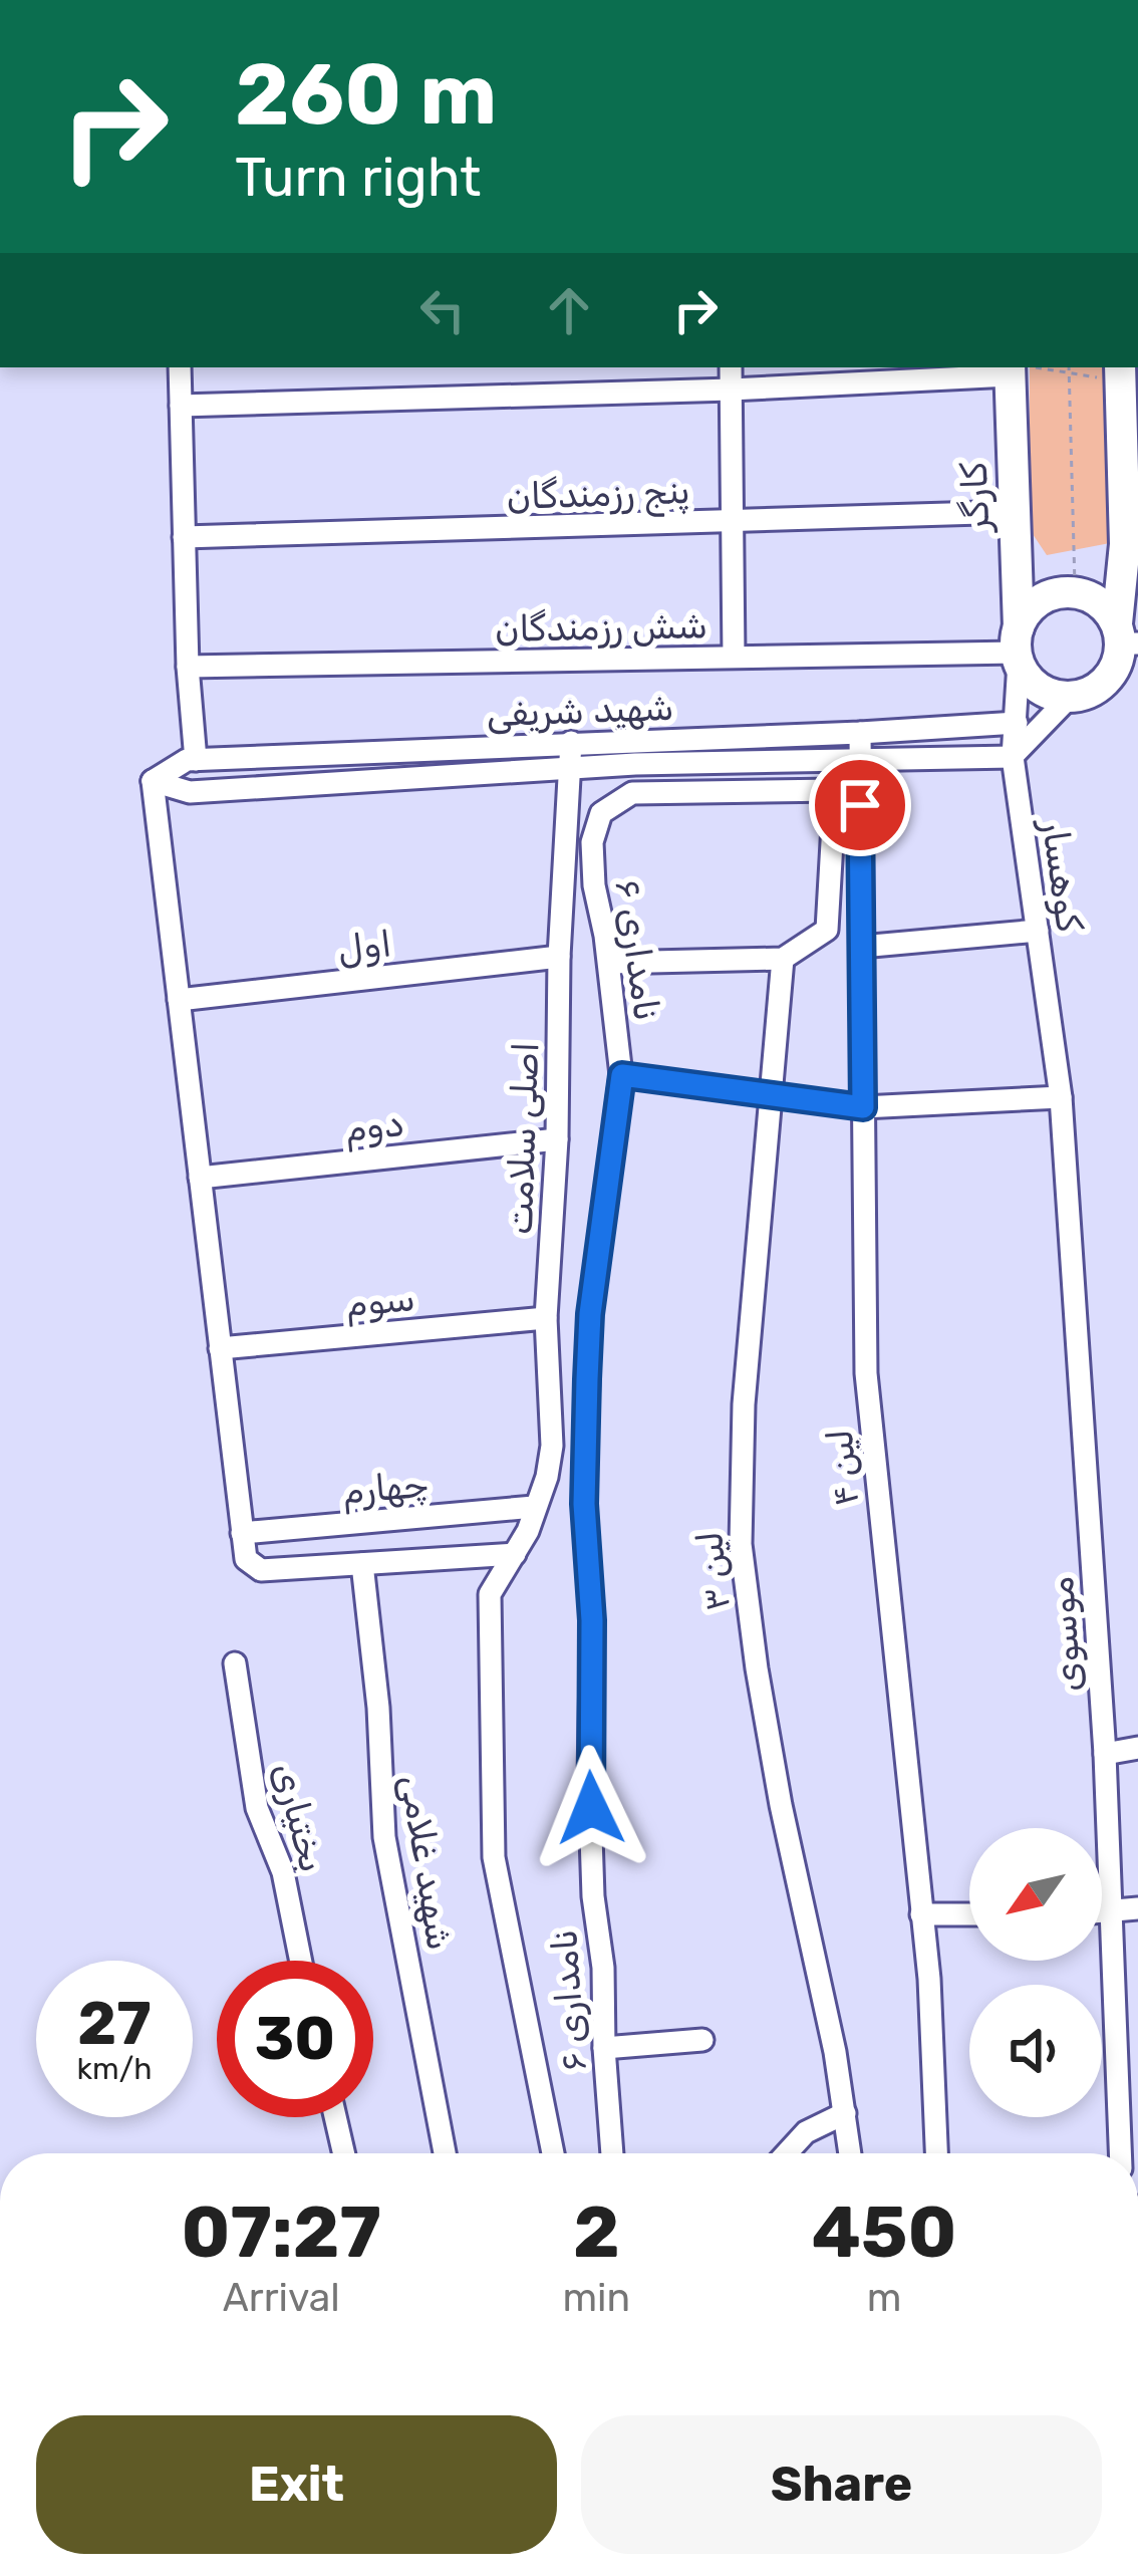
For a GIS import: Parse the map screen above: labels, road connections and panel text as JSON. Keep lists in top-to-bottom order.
{
  "streets": {
    "street": [
      "پنج رزمندگان",
      "کارگر",
      "شش رزمندگان",
      "شهید شریفی",
      "کوهسار",
      "اول",
      "نامداری ۶",
      "دوم",
      "اصلی سلامت",
      "سوم",
      "لین ۴",
      "چهارم",
      "لین ۳",
      "موسوی",
      "بختیاری",
      "شهید غلامی"
    ]
  },
  "crossings": [
    ["پنج رزمندگان", "کارگر"],
    ["کارگر", "شش رزمندگان"],
    ["کارگر", "کوهسار"],
    ["شش رزمندگان", "کوهسار"],
    ["شهید شریفی", "کوهسار"],
    ["شهید شریفی", "اصلی سلامت"],
    ["شهید شریفی", "لین ۴"],
    ["کوهسار", "موسوی"],
    ["اول", "اصلی سلامت"],
    ["دوم", "اصلی سلامت"],
    ["اصلی سلامت", "سوم"],
    ["اصلی سلامت", "چهارم"]
  ],
  "north": "bottom left",
  "page": {
    "turn": ["260 m", "Turn right"],
    "speed": "27 km/h",
    "limit": "30",
    "eta": [
      "07:27",
      "Arrival",
      "2",
      "min",
      "450",
      "m"
    ],
    "buttons": ["Exit", "Share"]
  }
}
